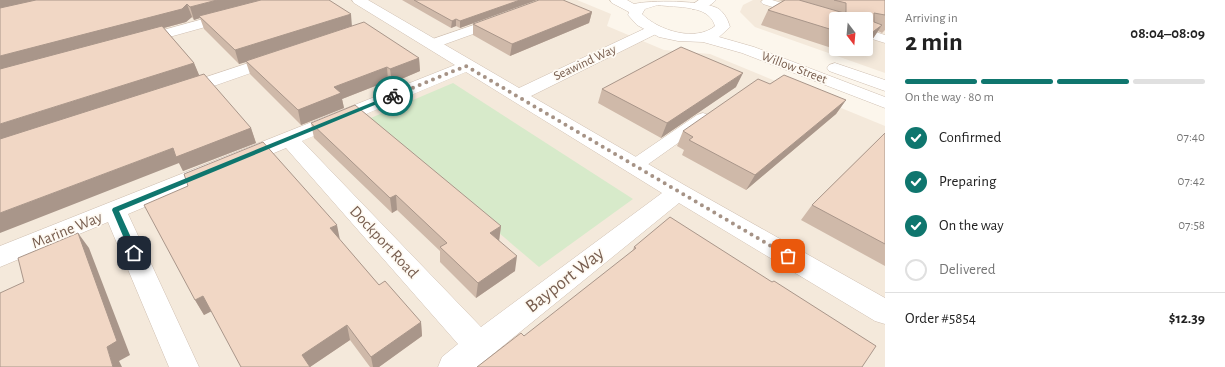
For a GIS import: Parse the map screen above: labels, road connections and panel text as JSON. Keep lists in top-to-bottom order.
{
  "streets": {
    "street": [
      "Seawind Way",
      "Willow Street",
      "Marine Way",
      "Dockport Road",
      "Bayport Way"
    ]
  },
  "crossings": [
    ["Marine Way", "Dockport Road"],
    ["Dockport Road", "Bayport Way"]
  ],
  "north": "bottom",
  "page": {
    "heading": ["2 min", "Arriving in", "08:04–08:09"],
    "panel": ["Order #5854", "$12.39"],
    "bar": "On the way · 80 m",
    "list": [
      ["Confirmed", "07:40"],
      ["Preparing", "07:42"],
      ["On the way", "07:58"],
      "Delivered"
    ]
  }
}
